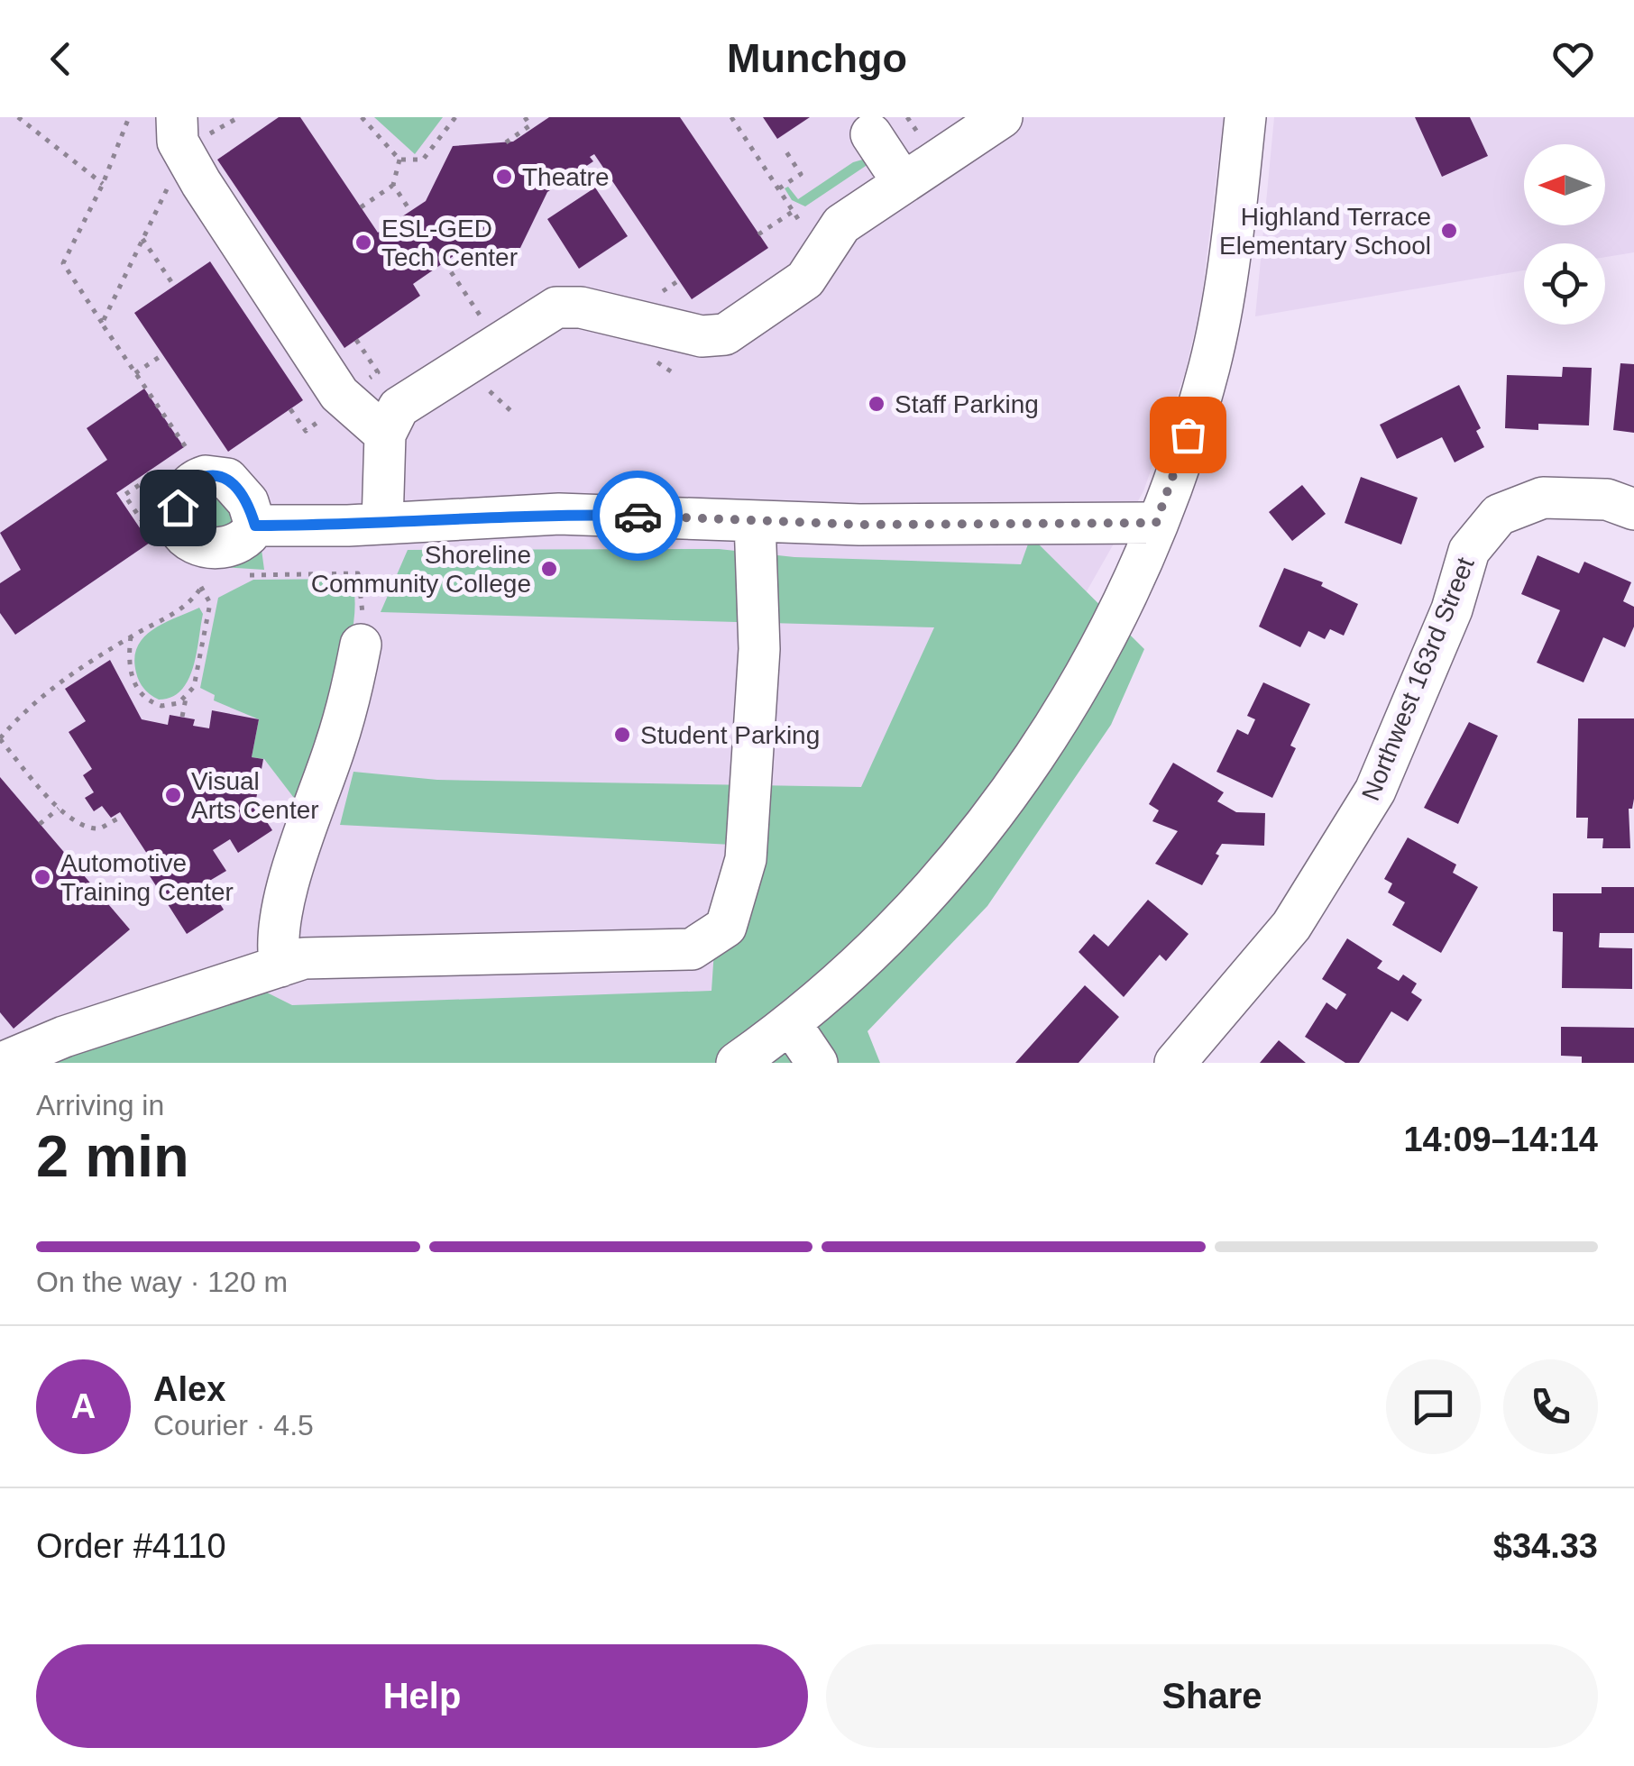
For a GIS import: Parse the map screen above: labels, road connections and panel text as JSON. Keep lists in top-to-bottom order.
{
  "streets": {
    "street": ["Northwest 163rd Street"]
  },
  "places": [
    "Theatre",
    "Highland Terrace Elementary School",
    "ESL-GED Tech Center",
    "Staff Parking",
    "Shoreline Community College",
    "Student Parking",
    "Visual Arts Center",
    "Automotive Training Center"
  ],
  "north": "left",
  "page": {
    "header": "Munchgo",
    "heading": ["2 min", "Arriving in", "14:09–14:14"],
    "panel": [
      "Alex",
      "Courier · 4.5",
      "Order #4110",
      "$34.33"
    ],
    "bar": "On the way · 120 m",
    "round": "A",
    "buttons": ["Help", "Share"]
  }
}
